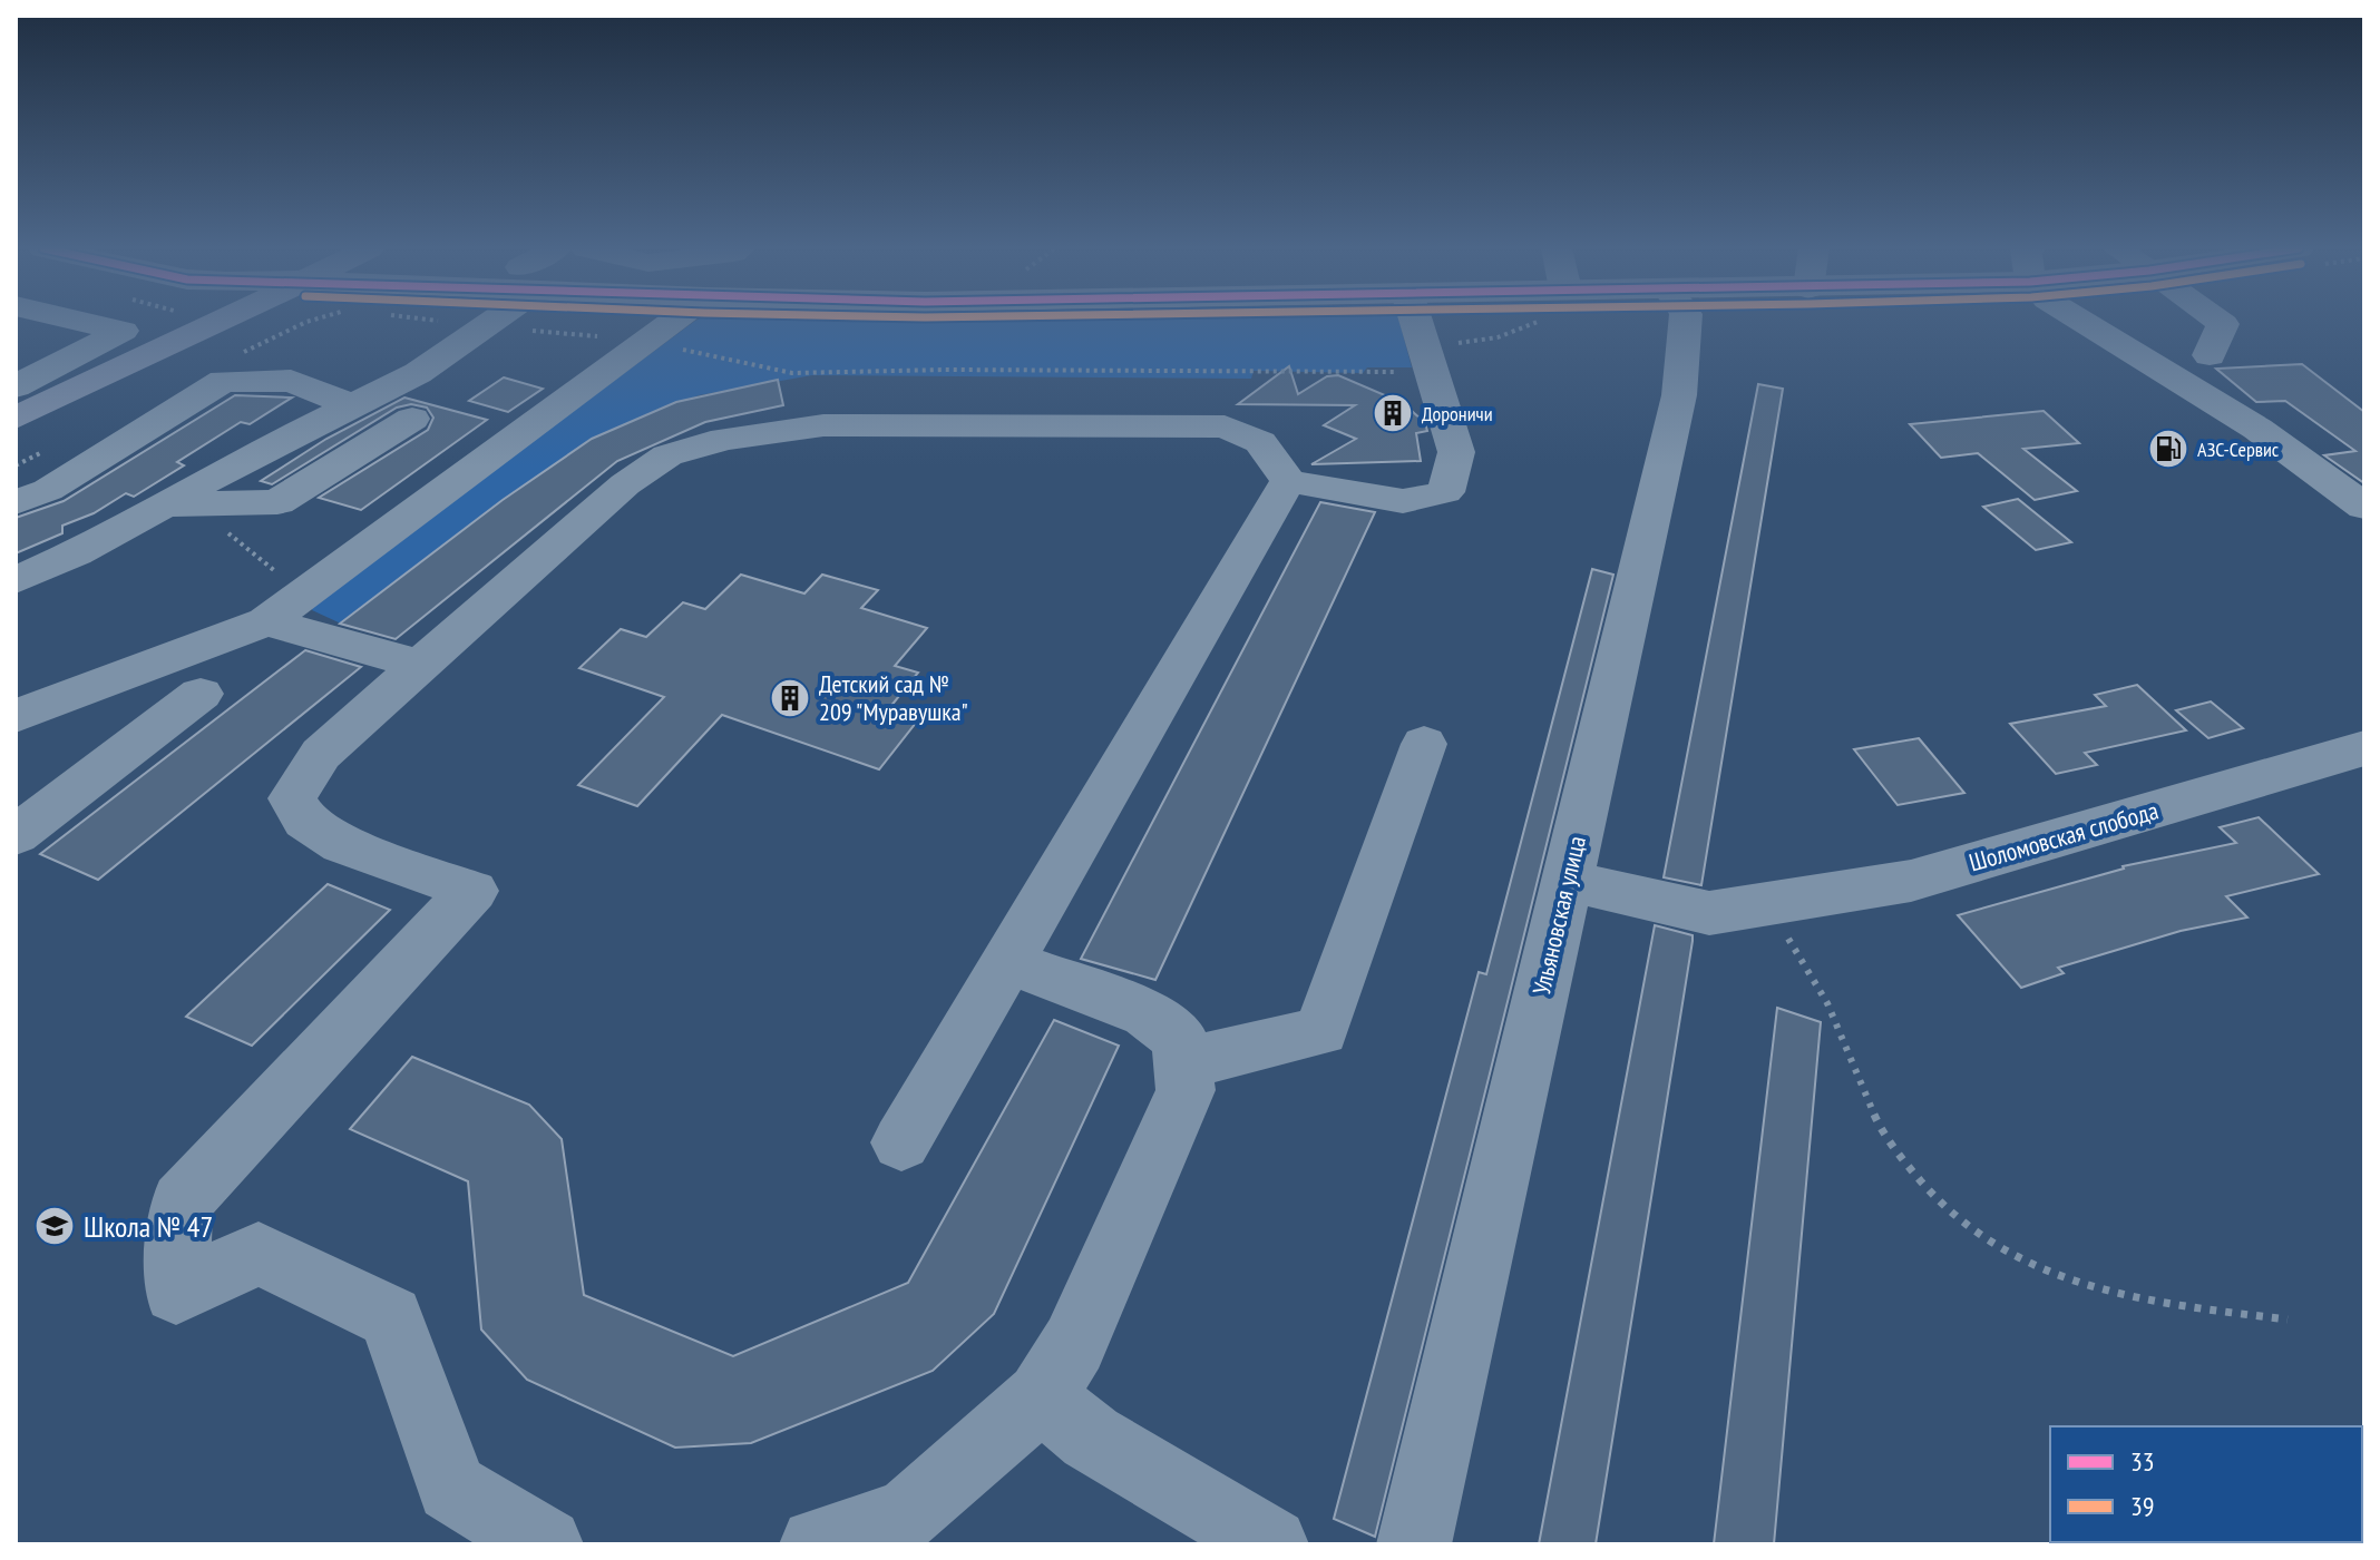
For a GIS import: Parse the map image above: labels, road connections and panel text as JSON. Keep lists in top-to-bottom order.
{
  "streets": {
    "street": ["Шоломовская слобода", "Ульяновская улица"]
  },
  "crossings": [
    ["Шоломовская слобода", "Ульяновская улица"]
  ],
  "places": {
    "building": ["Дороничи", "Детский сад № 209 \"Муравушка\""],
    "fuel station": ["АЗС-Сервис"],
    "school or university": ["Школа № 47"]
  },
  "legend": ["33", "39"]
}
